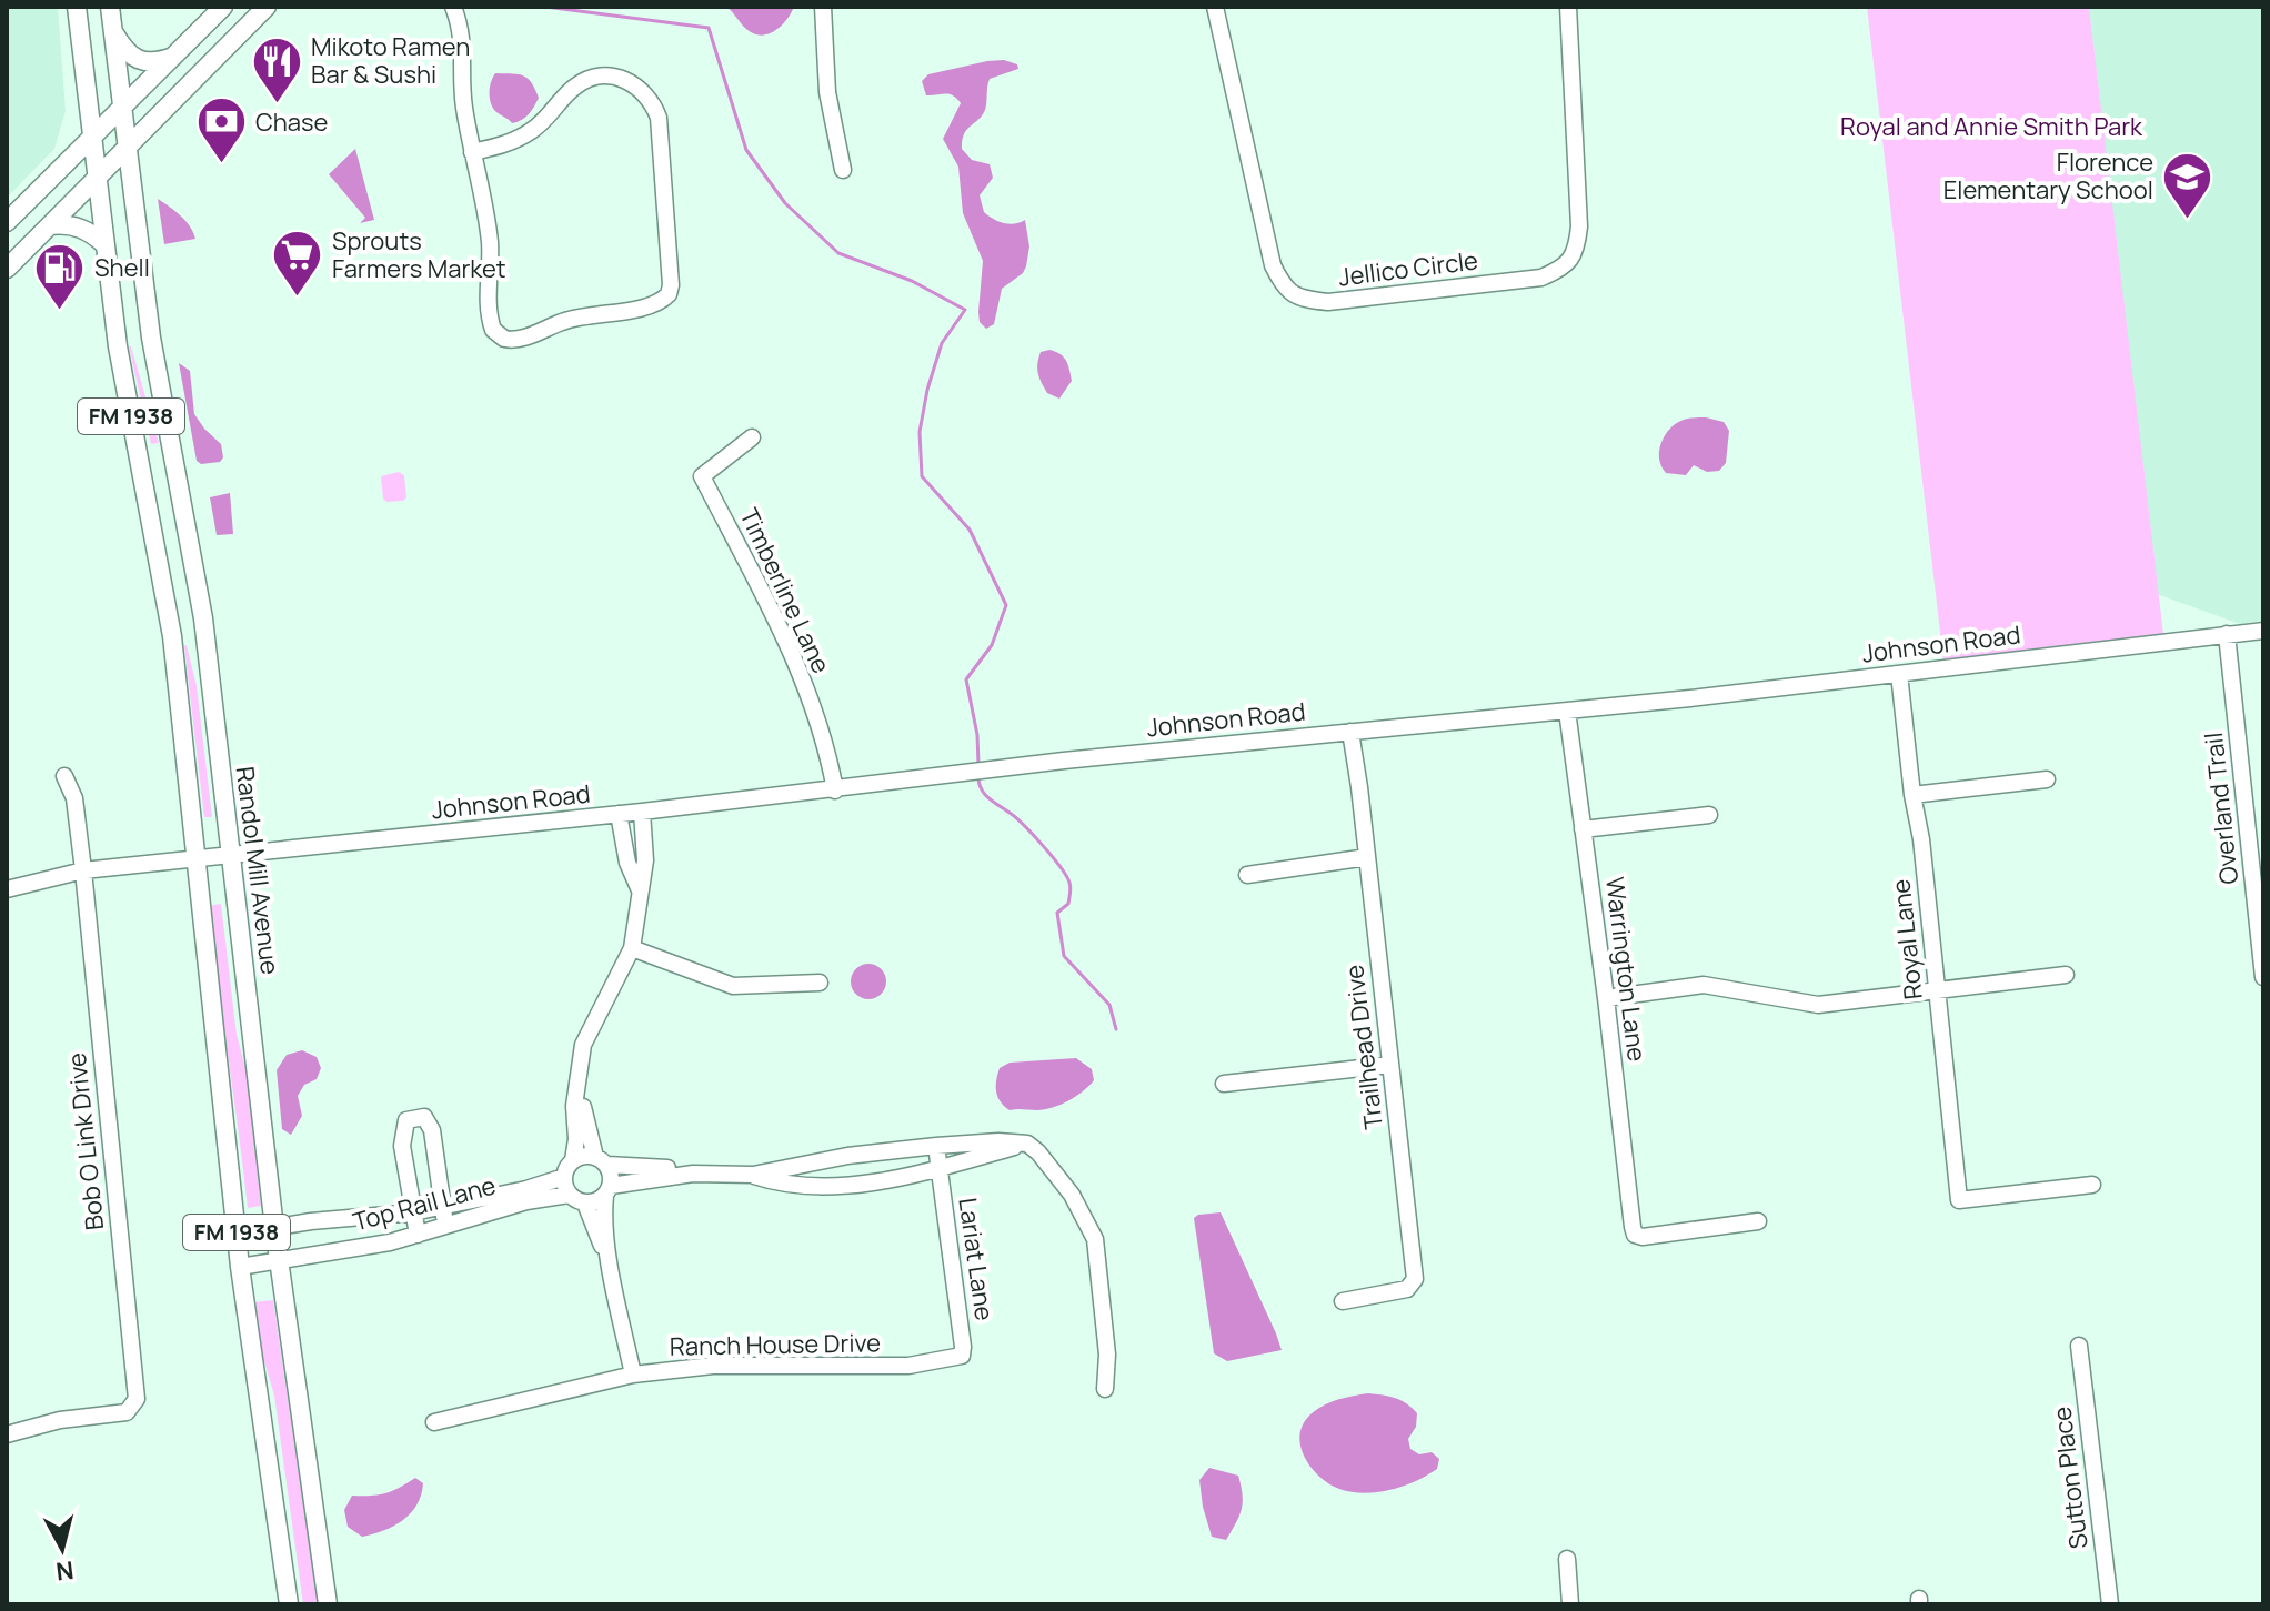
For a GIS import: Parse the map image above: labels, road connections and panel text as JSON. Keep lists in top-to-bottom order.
{
  "streets": {
    "main road": ["FM 1938", "Randol Mill Avenue"],
    "street": [
      "Jellico Circle",
      "Timberline Lane",
      "Johnson Road",
      "Overland Trail",
      "Royal Lane",
      "Warrington Lane",
      "Trailhead Drive",
      "Bob O Link Drive",
      "Top Rail Lane",
      "Lariat Lane",
      "Ranch House Drive",
      "Sutton Place"
    ]
  },
  "crossings": [
    ["FM 1938", "Johnson Road"],
    ["FM 1938", "Randol Mill Avenue"],
    ["FM 1938", "Top Rail Lane"],
    ["Timberline Lane", "Johnson Road"],
    ["Johnson Road", "Overland Trail"],
    ["Johnson Road", "Randol Mill Avenue"],
    ["Johnson Road", "Royal Lane"],
    ["Johnson Road", "Warrington Lane"],
    ["Johnson Road", "Trailhead Drive"],
    ["Johnson Road", "Bob O Link Drive"],
    ["Randol Mill Avenue", "Top Rail Lane"],
    ["Lariat Lane", "Ranch House Drive"]
  ],
  "parks": ["Royal and Annie Smith Park"],
  "places": {
    "restaurant": ["Mikoto Ramen Bar & Sushi"],
    "bank": ["Chase"],
    "school or university": ["Florence Elementary School"],
    "supermarket": ["Sprouts Farmers Market"],
    "fuel station": ["Shell"]
  },
  "north": "bottom"
}
